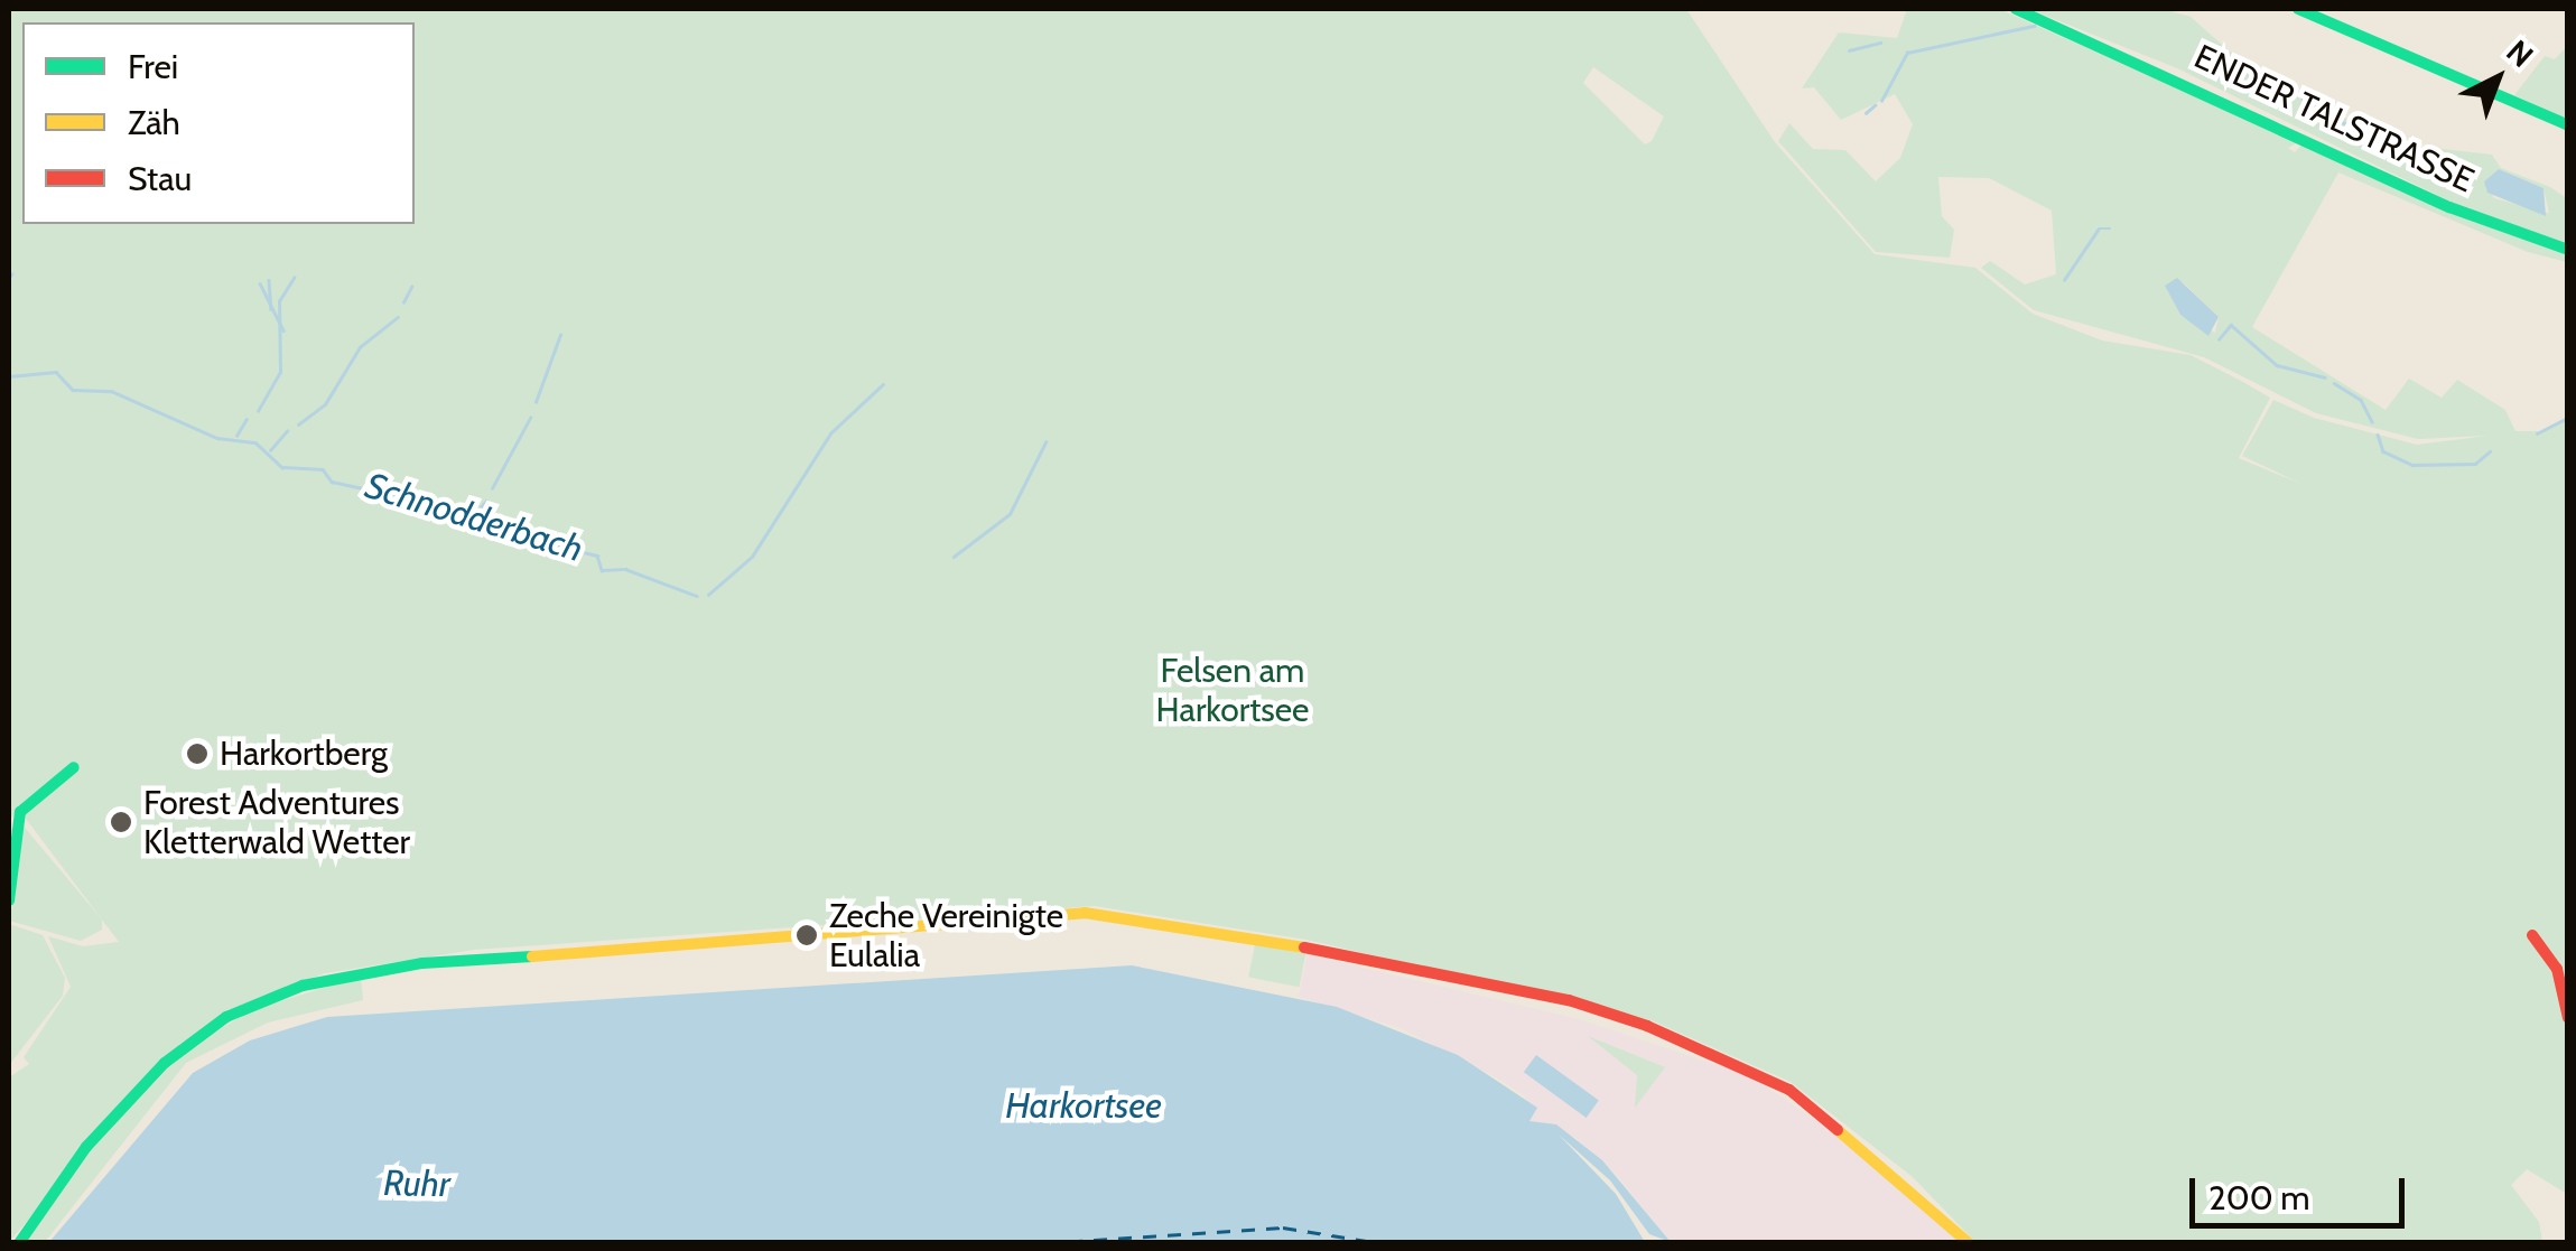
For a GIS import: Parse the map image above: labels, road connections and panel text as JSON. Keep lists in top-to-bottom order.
{
  "streets": {
    "main road": ["ENDER TALSTRASSE"]
  },
  "water": ["Schnodderbach", "Harkortsee", "Ruhr"],
  "parks": ["Felsen am Harkortsee"],
  "places": ["Harkortberg", "Forest Adventures Kletterwald Wetter", "Zeche Vereinigte Eulalia"],
  "legend": ["Frei", "Zäh", "Stau"],
  "scale_bar": "200 m",
  "north": "top right"
}
